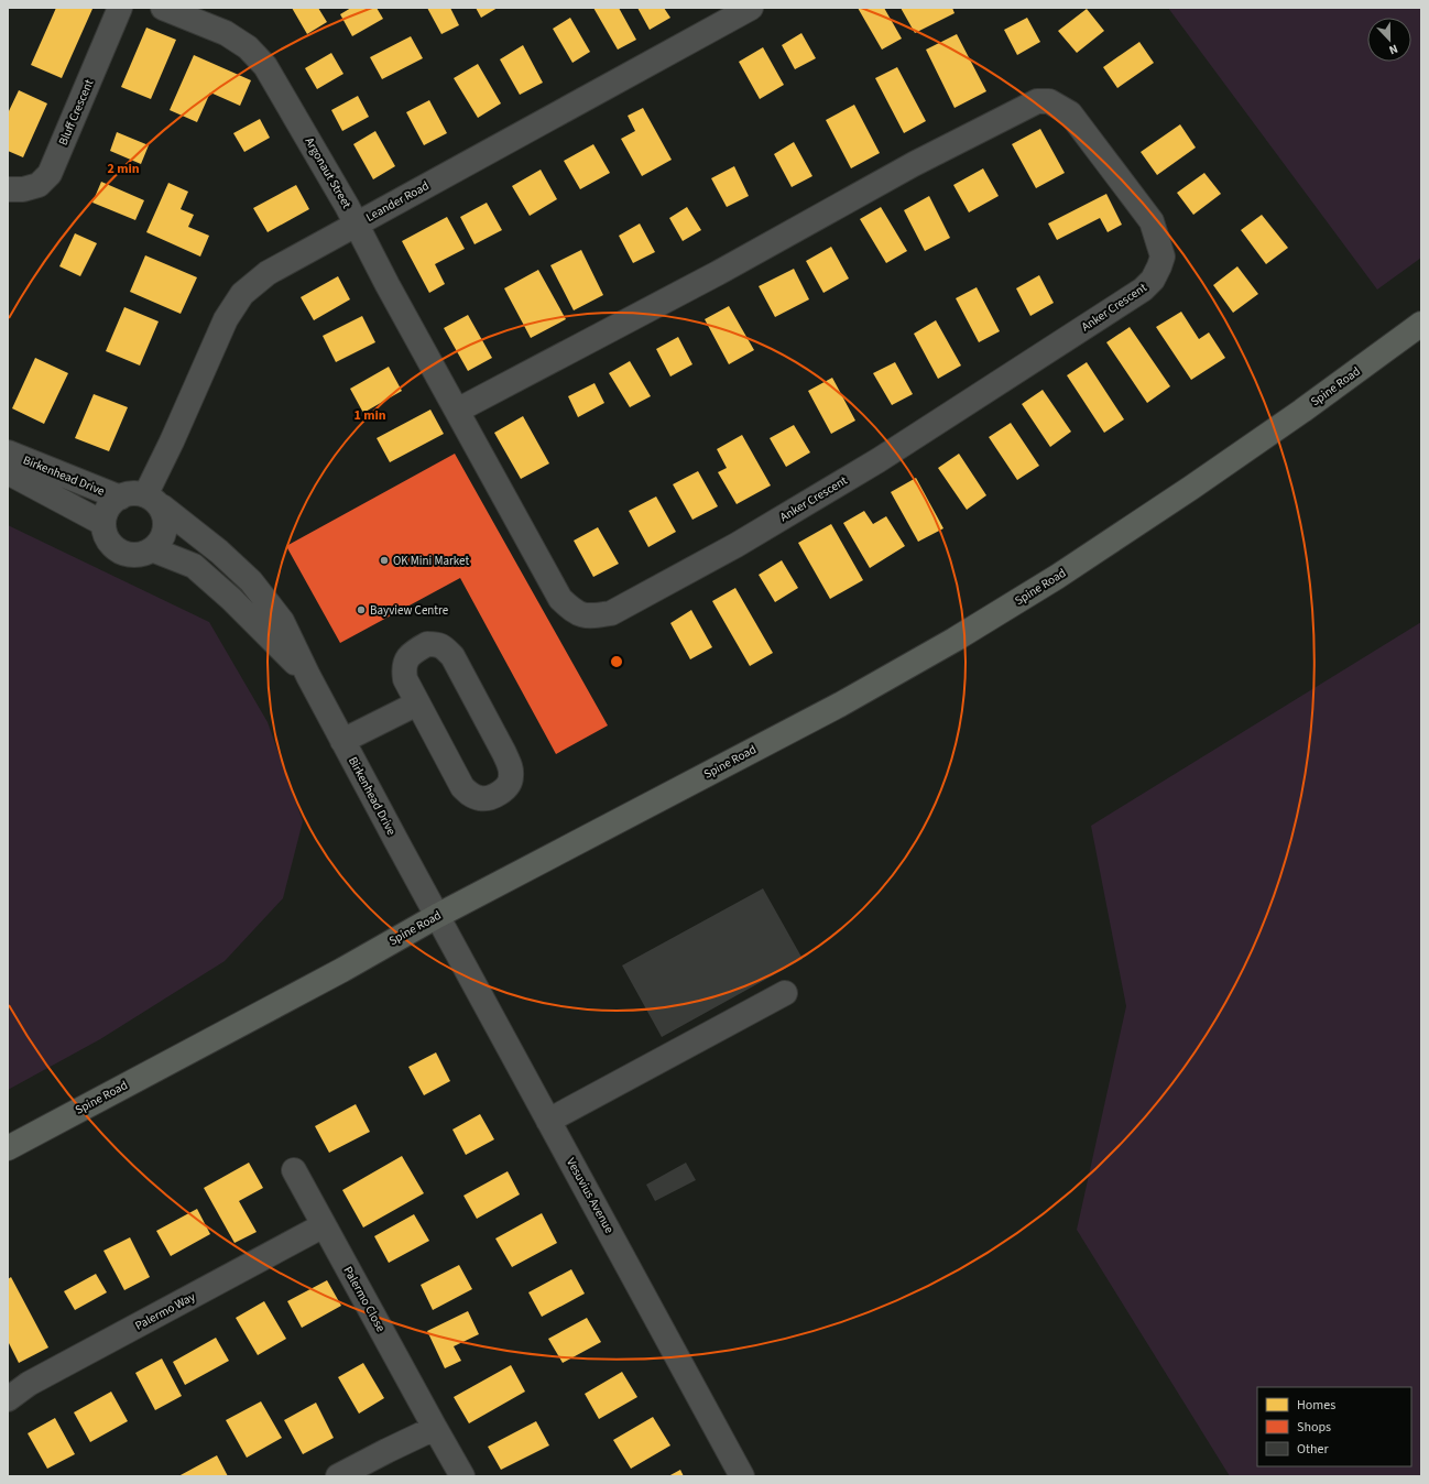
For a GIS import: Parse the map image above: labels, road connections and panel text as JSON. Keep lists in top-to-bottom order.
{
  "streets": {
    "main road": ["Spine Road"],
    "street": [
      "Bluff Crescent",
      "Argonaut Street",
      "Leander Road",
      "Anker Crescent",
      "Birkenhead Drive",
      "Vesuvius Avenue",
      "Palermo Close",
      "Palermo Way"
    ]
  },
  "crossings": [
    ["Argonaut Street", "Leander Road"],
    ["Argonaut Street", "Anker Crescent"],
    ["Leander Road", "Birkenhead Drive"],
    ["Spine Road", "Birkenhead Drive"],
    ["Spine Road", "Vesuvius Avenue"],
    ["Birkenhead Drive", "Vesuvius Avenue"],
    ["Palermo Close", "Palermo Way"]
  ],
  "places": ["OK Mini Market", "Bayview Centre"],
  "legend": ["Homes", "Shops", "Other"],
  "north": "bottom",
  "rings": ["2 min", "1 min"]
}
